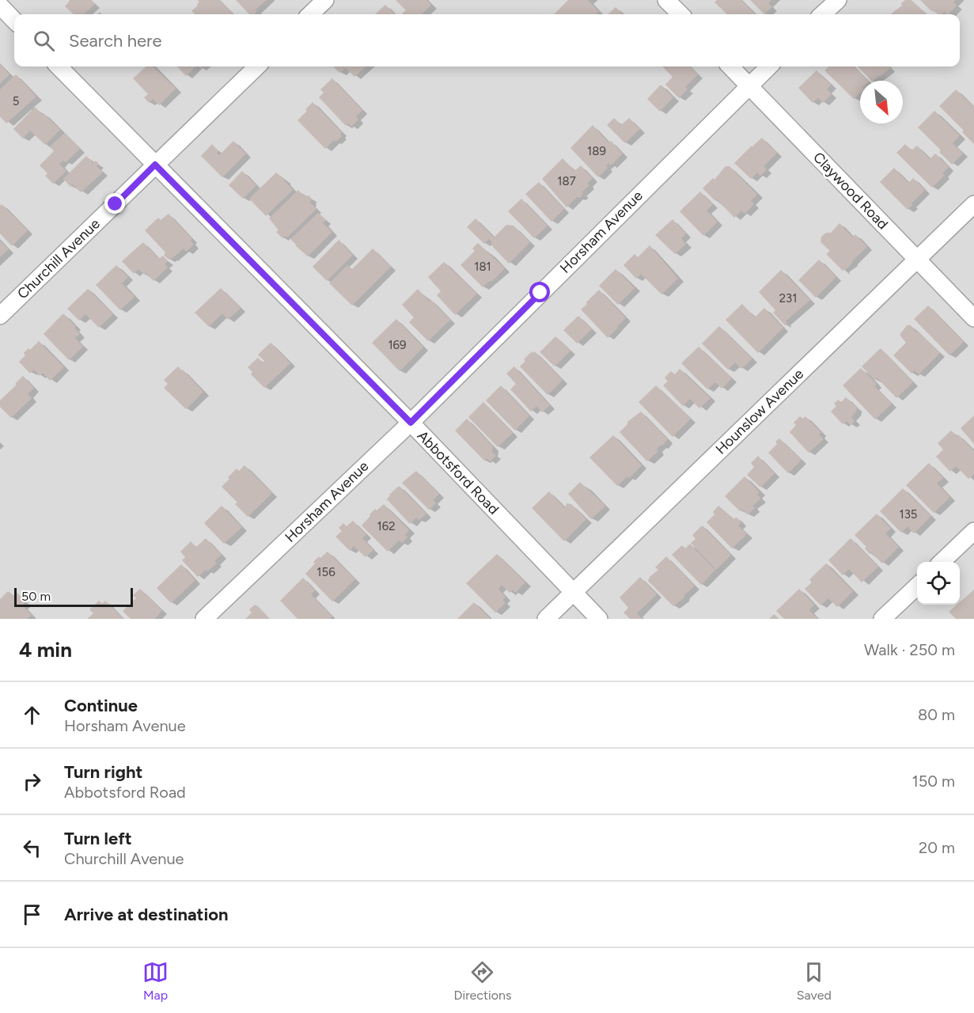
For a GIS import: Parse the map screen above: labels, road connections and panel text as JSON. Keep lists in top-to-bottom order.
{
  "streets": {
    "street": [
      "Claywood Road",
      "Horsham Avenue",
      "Churchill Avenue",
      "Hounslow Avenue",
      "Abbotsford Road"
    ]
  },
  "crossings": [
    ["Claywood Road", "Horsham Avenue"],
    ["Claywood Road", "Hounslow Avenue"],
    ["Horsham Avenue", "Abbotsford Road"],
    ["Churchill Avenue", "Abbotsford Road"],
    ["Hounslow Avenue", "Abbotsford Road"]
  ],
  "house_numbers": [
    "5",
    "189",
    "187",
    "181",
    "231",
    "169",
    "135",
    "162",
    "156"
  ],
  "scale_bar": "50 m",
  "north": "bottom right",
  "page": {
    "search": "Search here",
    "scale": "50 m",
    "heading": ["4 min", "Walk · 250 m"],
    "list": [
      ["Continue", "Horsham Avenue", "80 m"],
      ["Turn right", "Abbotsford Road", "150 m"],
      ["Turn left", "Churchill Avenue", "20 m"],
      "Arrive at destination"
    ],
    "nav": ["Map", "Directions", "Saved"]
  }
}
